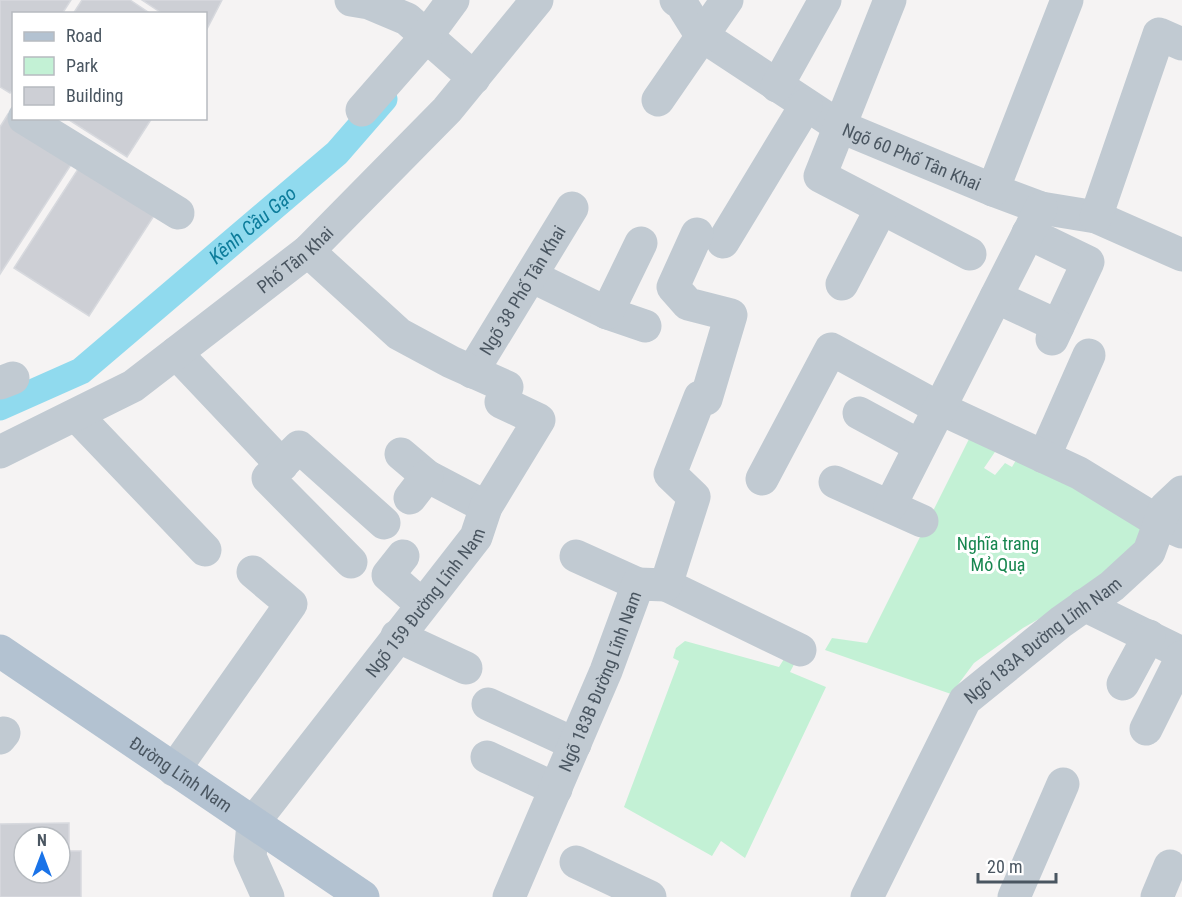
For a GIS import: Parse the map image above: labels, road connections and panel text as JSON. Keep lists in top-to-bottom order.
{
  "streets": {
    "main road": ["Đường Lĩnh Nam"],
    "street": [
      "Ngõ 60 Phố Tân Khai",
      "Phố Tân Khai",
      "Ngõ 38 Phố Tân Khai",
      "Ngõ 159 Đường Lĩnh Nam",
      "Ngõ 183A Đường Lĩnh Nam",
      "Ngõ 183B Đường Lĩnh Nam"
    ]
  },
  "crossings": [
    ["Ngõ 60 Phố Tân Khai", "Ngõ 183B Đường Lĩnh Nam"],
    ["Phố Tân Khai", "Ngõ 38 Phố Tân Khai"],
    ["Ngõ 38 Phố Tân Khai", "Ngõ 159 Đường Lĩnh Nam"],
    ["Ngõ 159 Đường Lĩnh Nam", "Đường Lĩnh Nam"]
  ],
  "water": ["Kênh Cầu Gạo"],
  "parks": ["Nghĩa trang Mỏ Quạ"],
  "legend": ["Road", "Park", "Building"],
  "scale_bar": "20 m",
  "north": "top"
}
